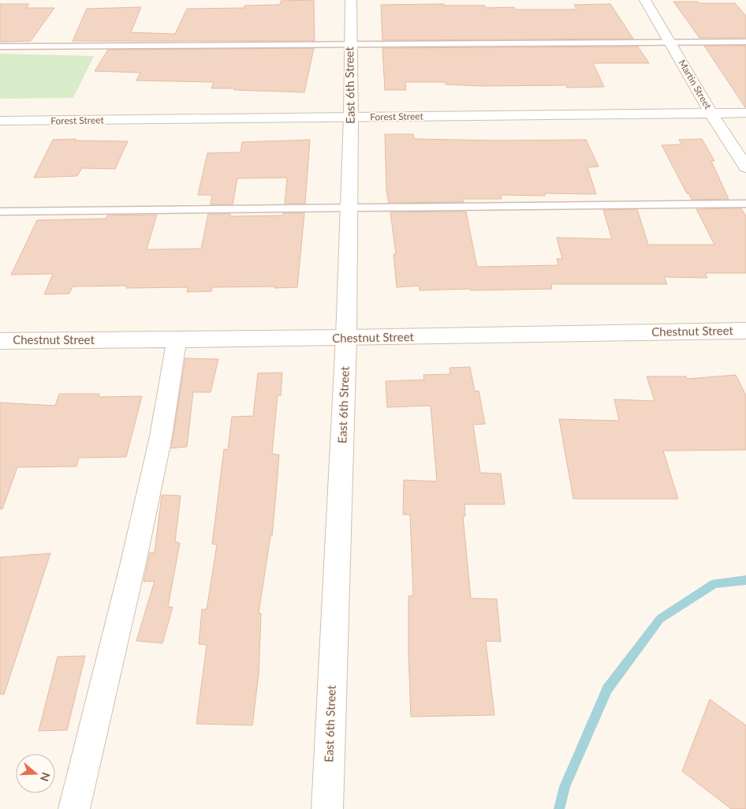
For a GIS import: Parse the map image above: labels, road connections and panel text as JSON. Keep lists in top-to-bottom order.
{
  "streets": {
    "street": [
      "Martin Street",
      "East 6th Street",
      "Forest Street",
      "Chestnut Street"
    ]
  },
  "crossings": [
    ["Martin Street", "Forest Street"],
    ["East 6th Street", "Forest Street"],
    ["East 6th Street", "Chestnut Street"]
  ],
  "north": "right"
}
